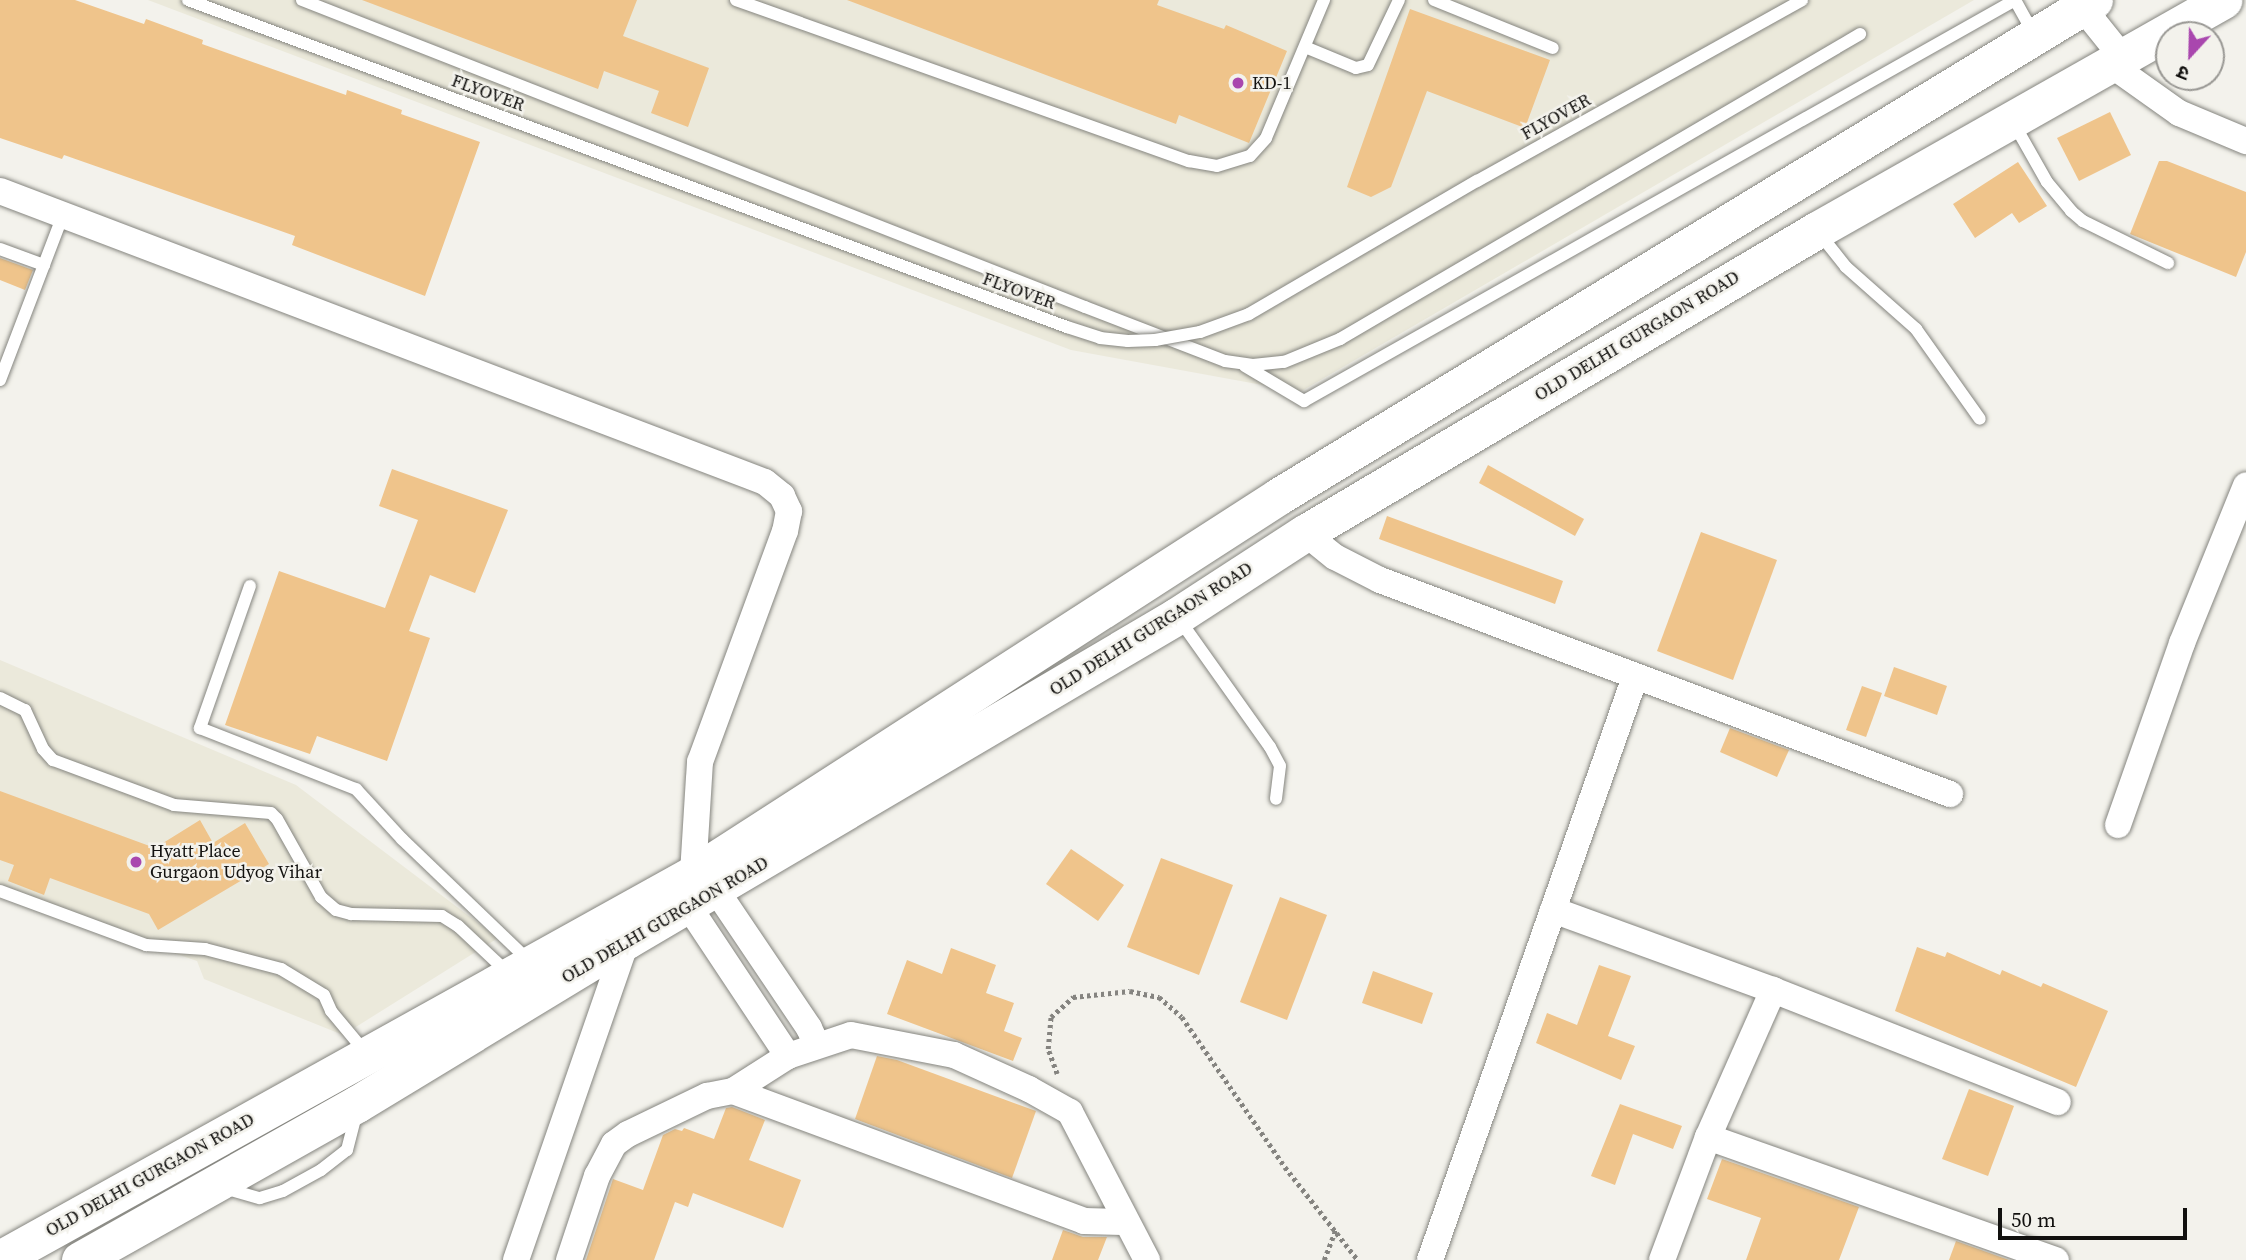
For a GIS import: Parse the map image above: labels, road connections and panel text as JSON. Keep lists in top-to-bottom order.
{
  "streets": {
    "main road": ["OLD DELHI GURGAON ROAD"],
    "lane": ["FLYOVER"]
  },
  "places": ["KD-1", "Hyatt Place Gurgaon Udyog Vihar"],
  "scale_bar": "50 m",
  "north": "bottom"
}
